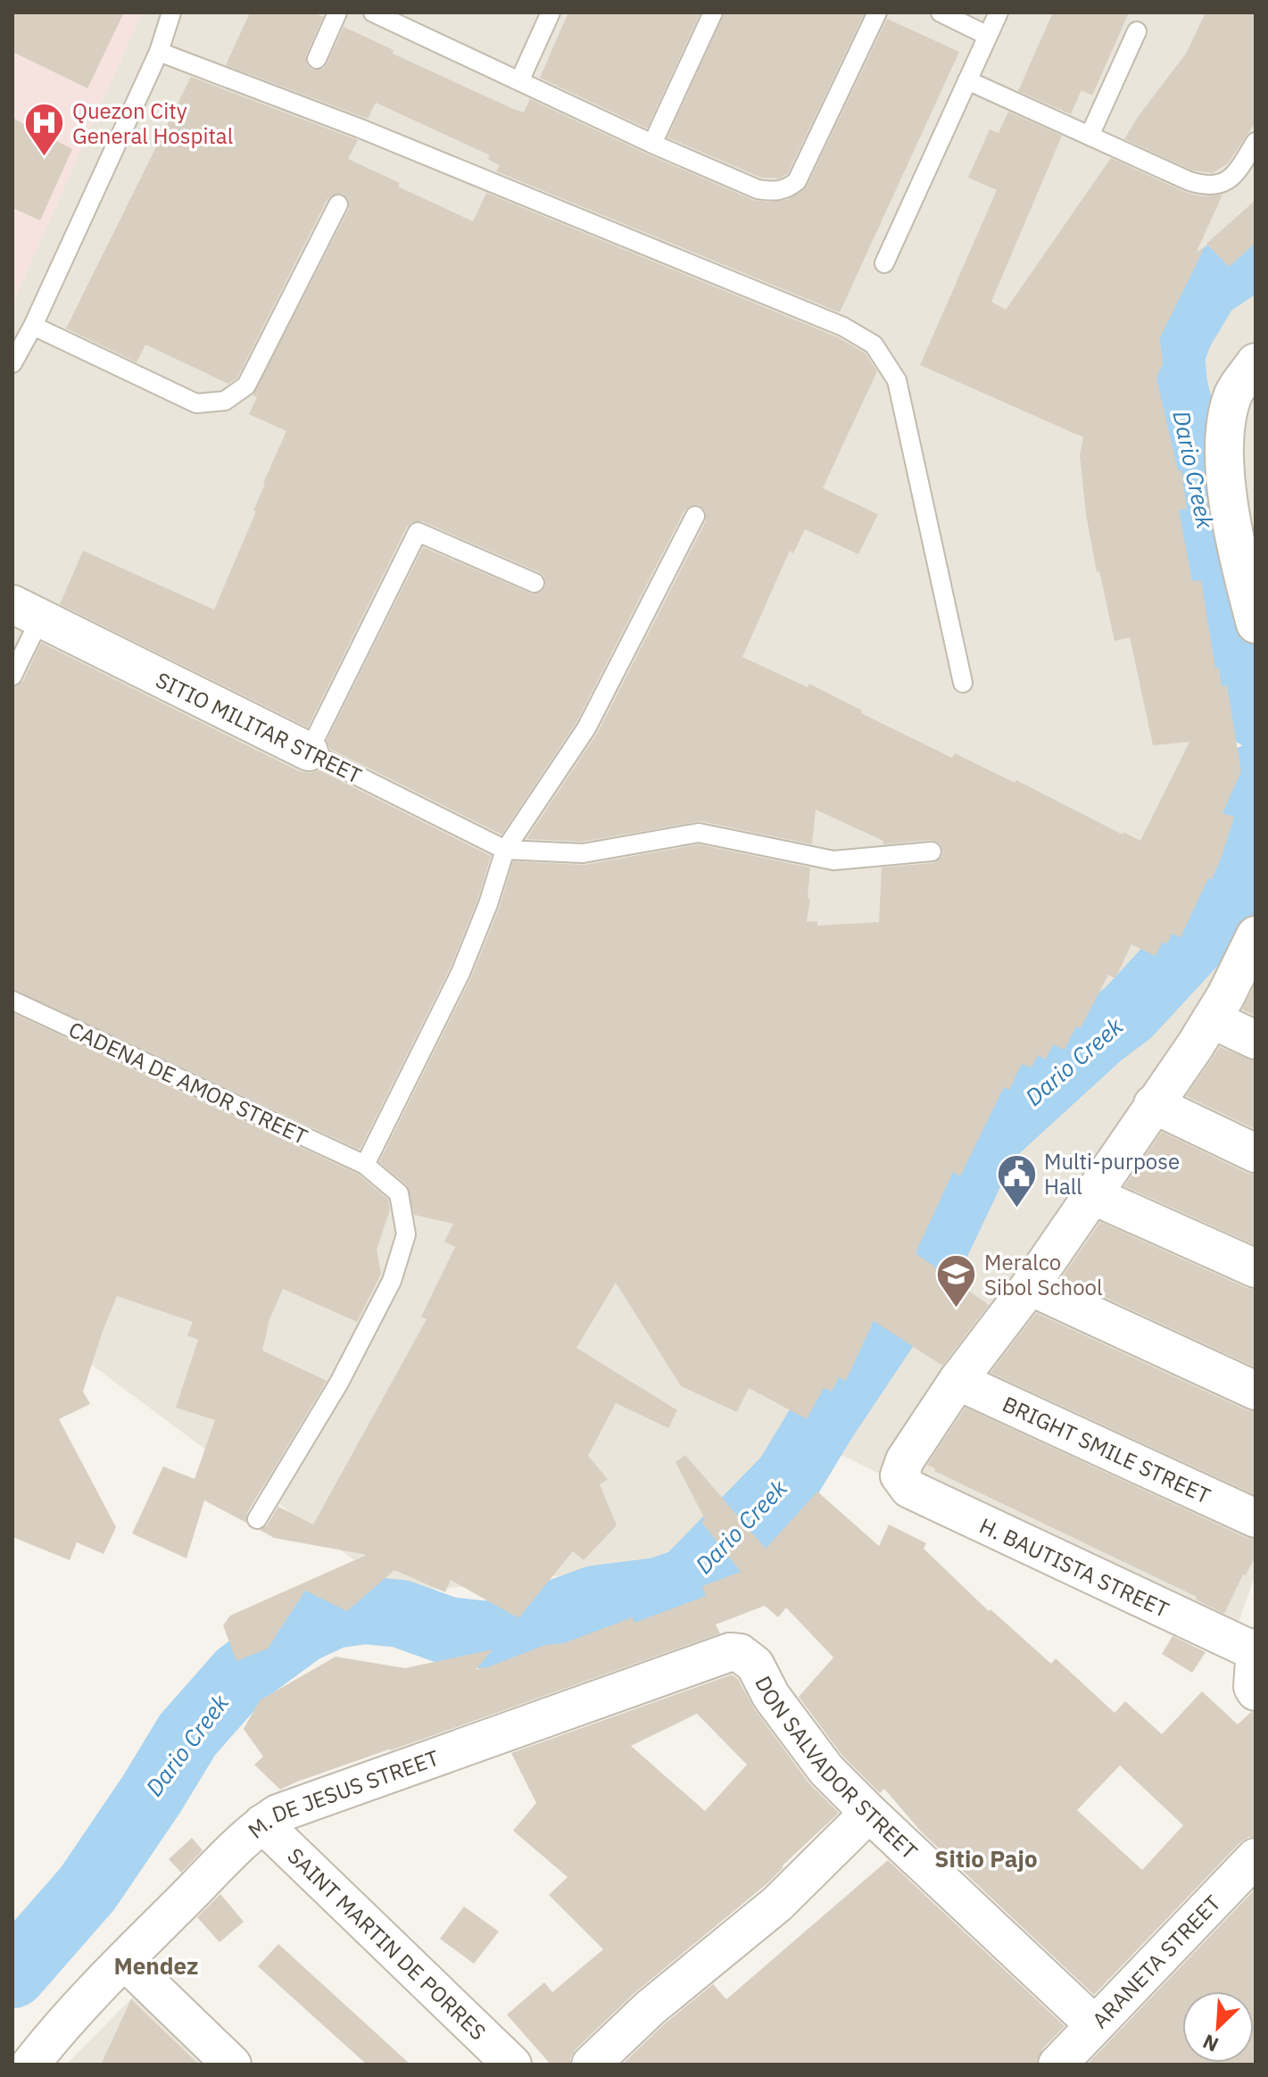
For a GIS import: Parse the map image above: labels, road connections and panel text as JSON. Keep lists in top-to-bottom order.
{
  "streets": {
    "street": [
      "SITIO MILITAR STREET",
      "BRIGHT SMILE STREET",
      "H. BAUTISTA STREET",
      "DON SALVADOR STREET",
      "M. DE JESUS STREET",
      "SAINT MARTIN DE PORRES",
      "ARANETA STREET"
    ],
    "lane": ["CADENA DE AMOR STREET"]
  },
  "crossings": [
    ["BRIGHT SMILE STREET", "H. BAUTISTA STREET"],
    ["DON SALVADOR STREET", "M. DE JESUS STREET"],
    ["DON SALVADOR STREET", "ARANETA STREET"],
    ["M. DE JESUS STREET", "SAINT MARTIN DE PORRES"]
  ],
  "districts": ["Sitio Pajo", "Mendez"],
  "water": ["Dario Creek"],
  "places": {
    "hospital": ["Quezon City General Hospital"],
    "public building": ["Multi-purpose Hall"],
    "school or university": ["Meralco Sibol School"]
  },
  "north": "bottom left"
}
